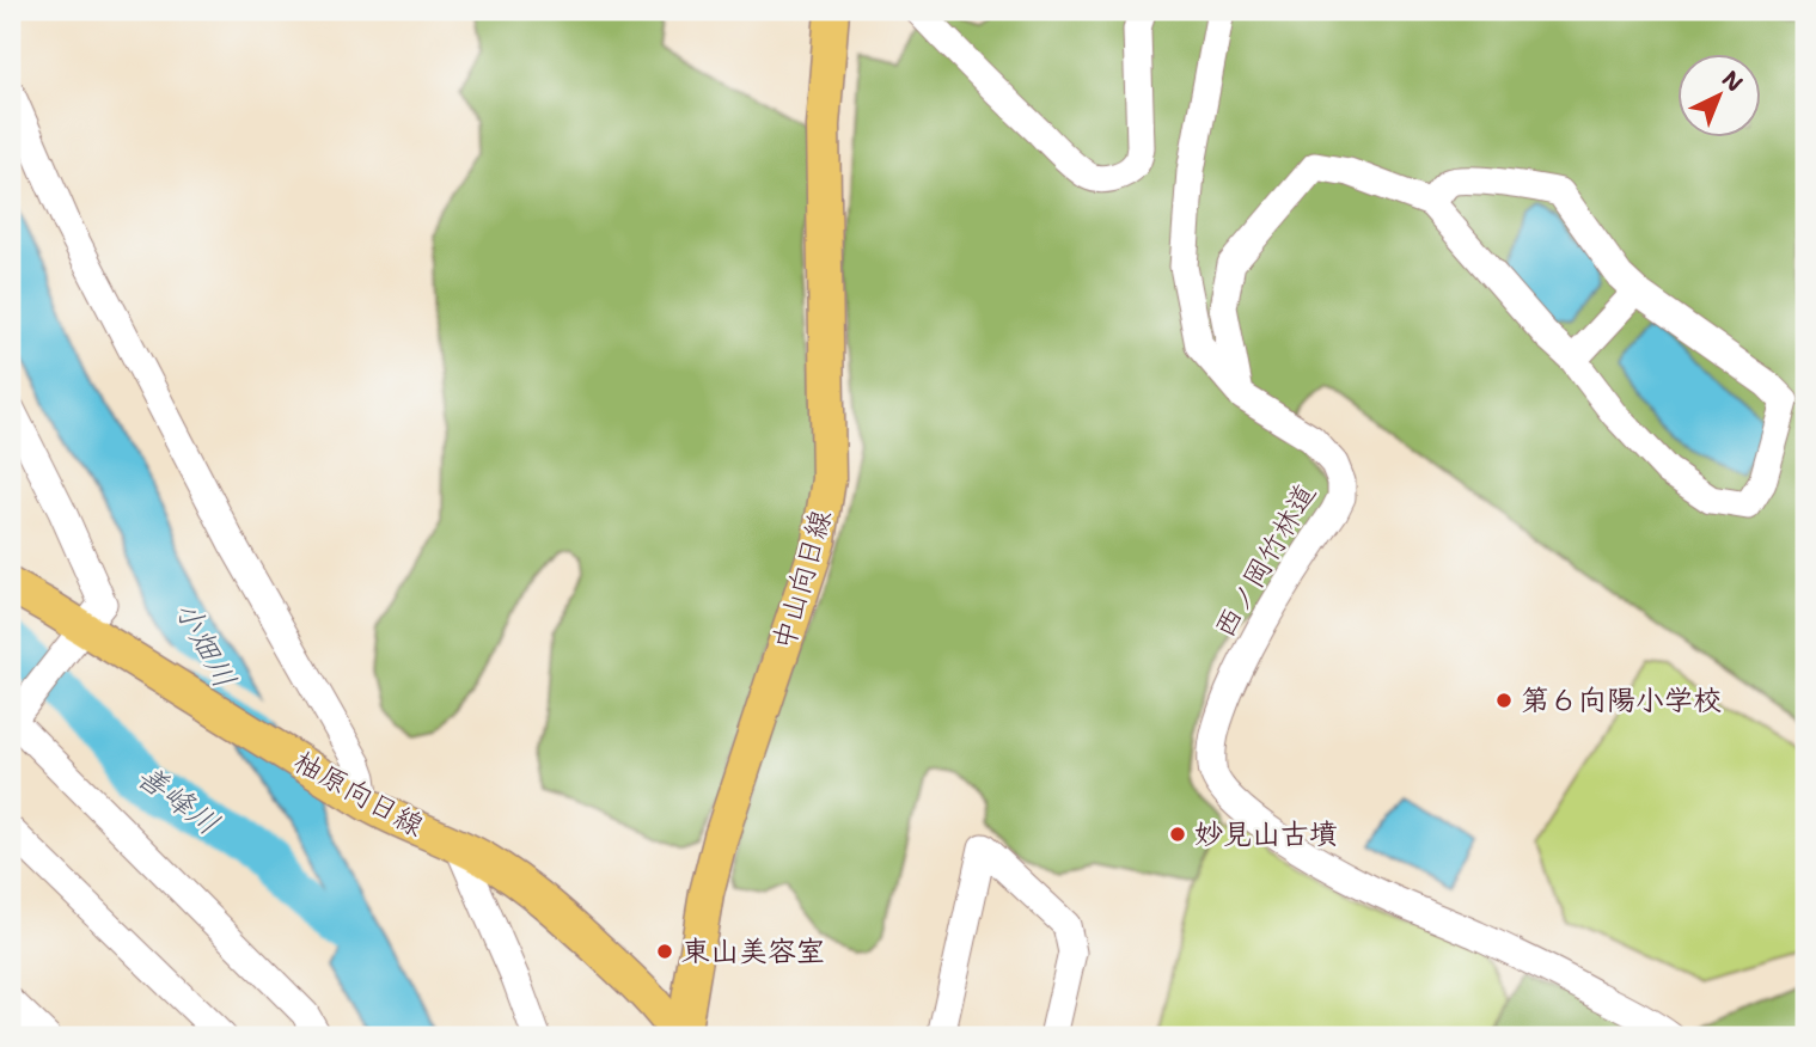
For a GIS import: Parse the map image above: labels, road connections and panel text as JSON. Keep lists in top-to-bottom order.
{
  "streets": {
    "main road": ["中山向日線", "柚原向日線"],
    "street": ["西ノ岡竹林道"]
  },
  "crossings": [
    ["中山向日線", "柚原向日線"]
  ],
  "water": ["小畑川", "善峰川"],
  "places": ["第６向陽小学校", "妙見山古墳", "東山美容室"],
  "north": "top right"
}
